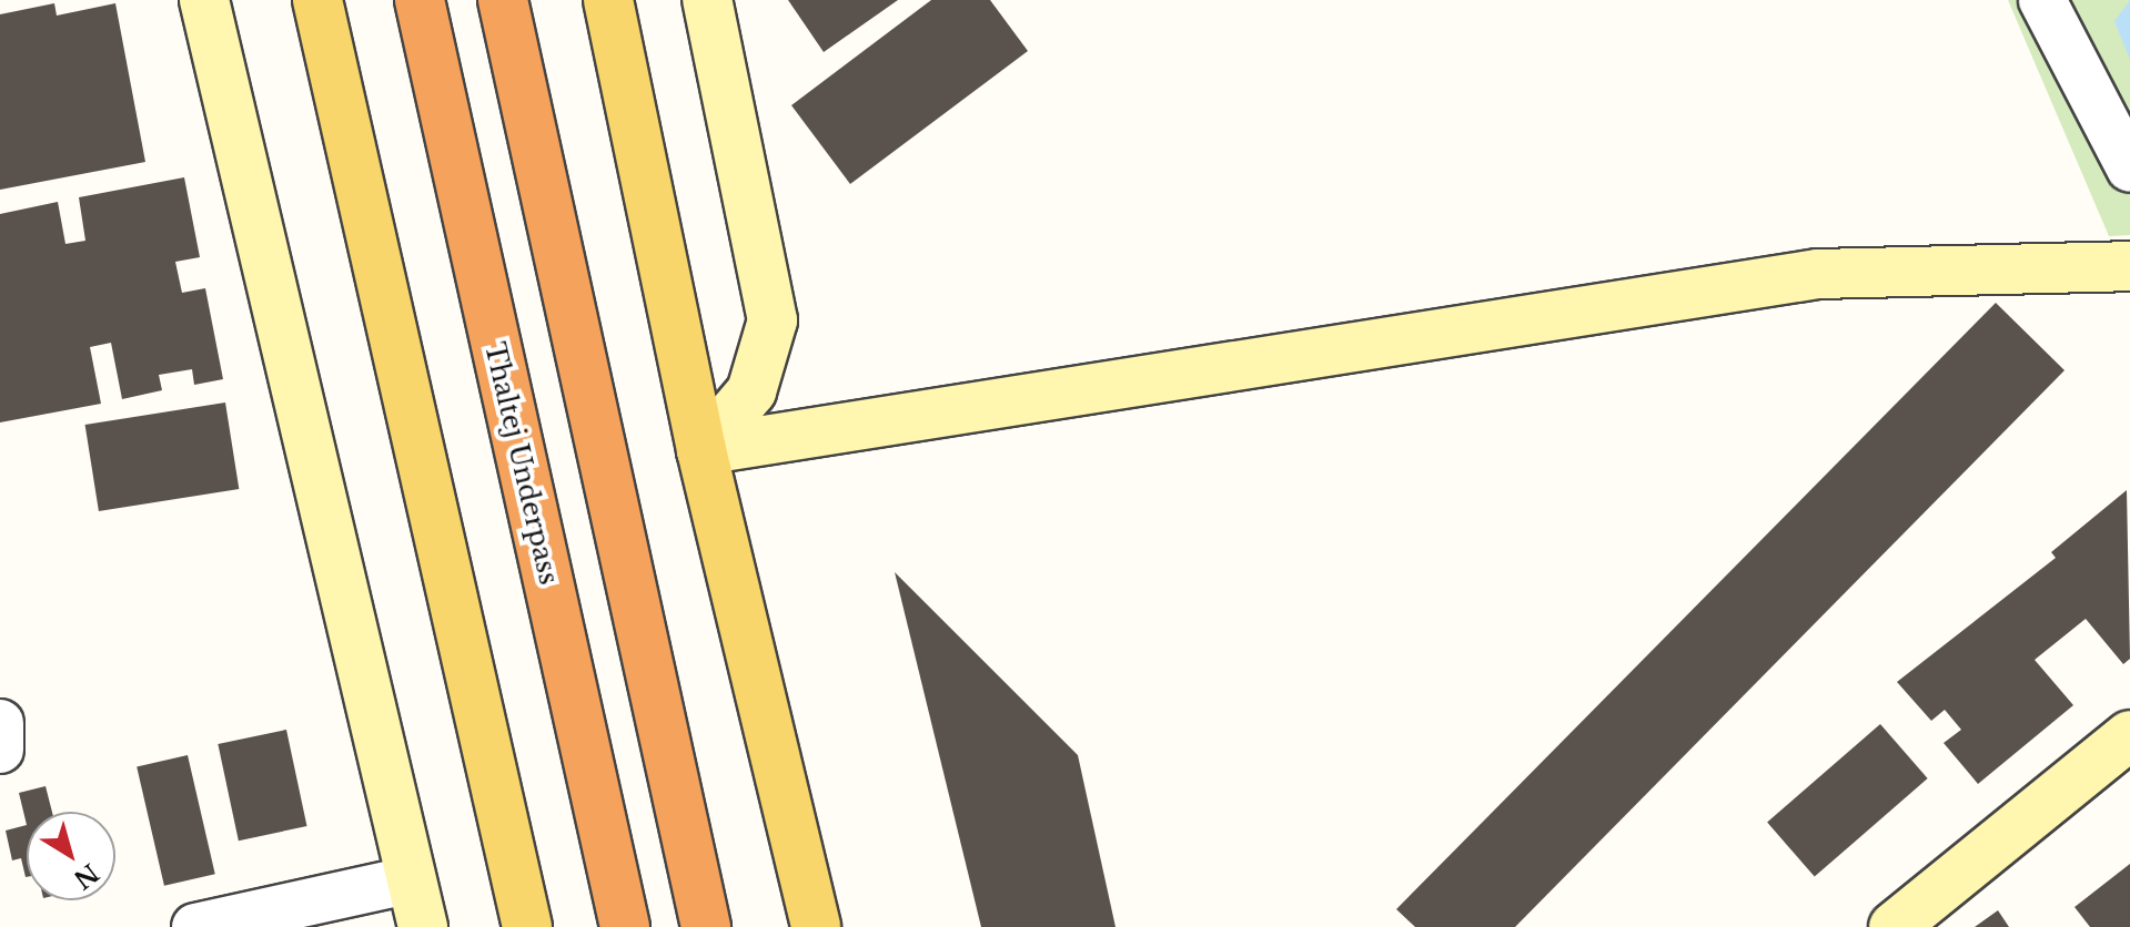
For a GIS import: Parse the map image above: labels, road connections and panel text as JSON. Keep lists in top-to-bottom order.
{
  "streets": {
    "highway": ["Thaltej Underpass"]
  },
  "north": "bottom right"
}
